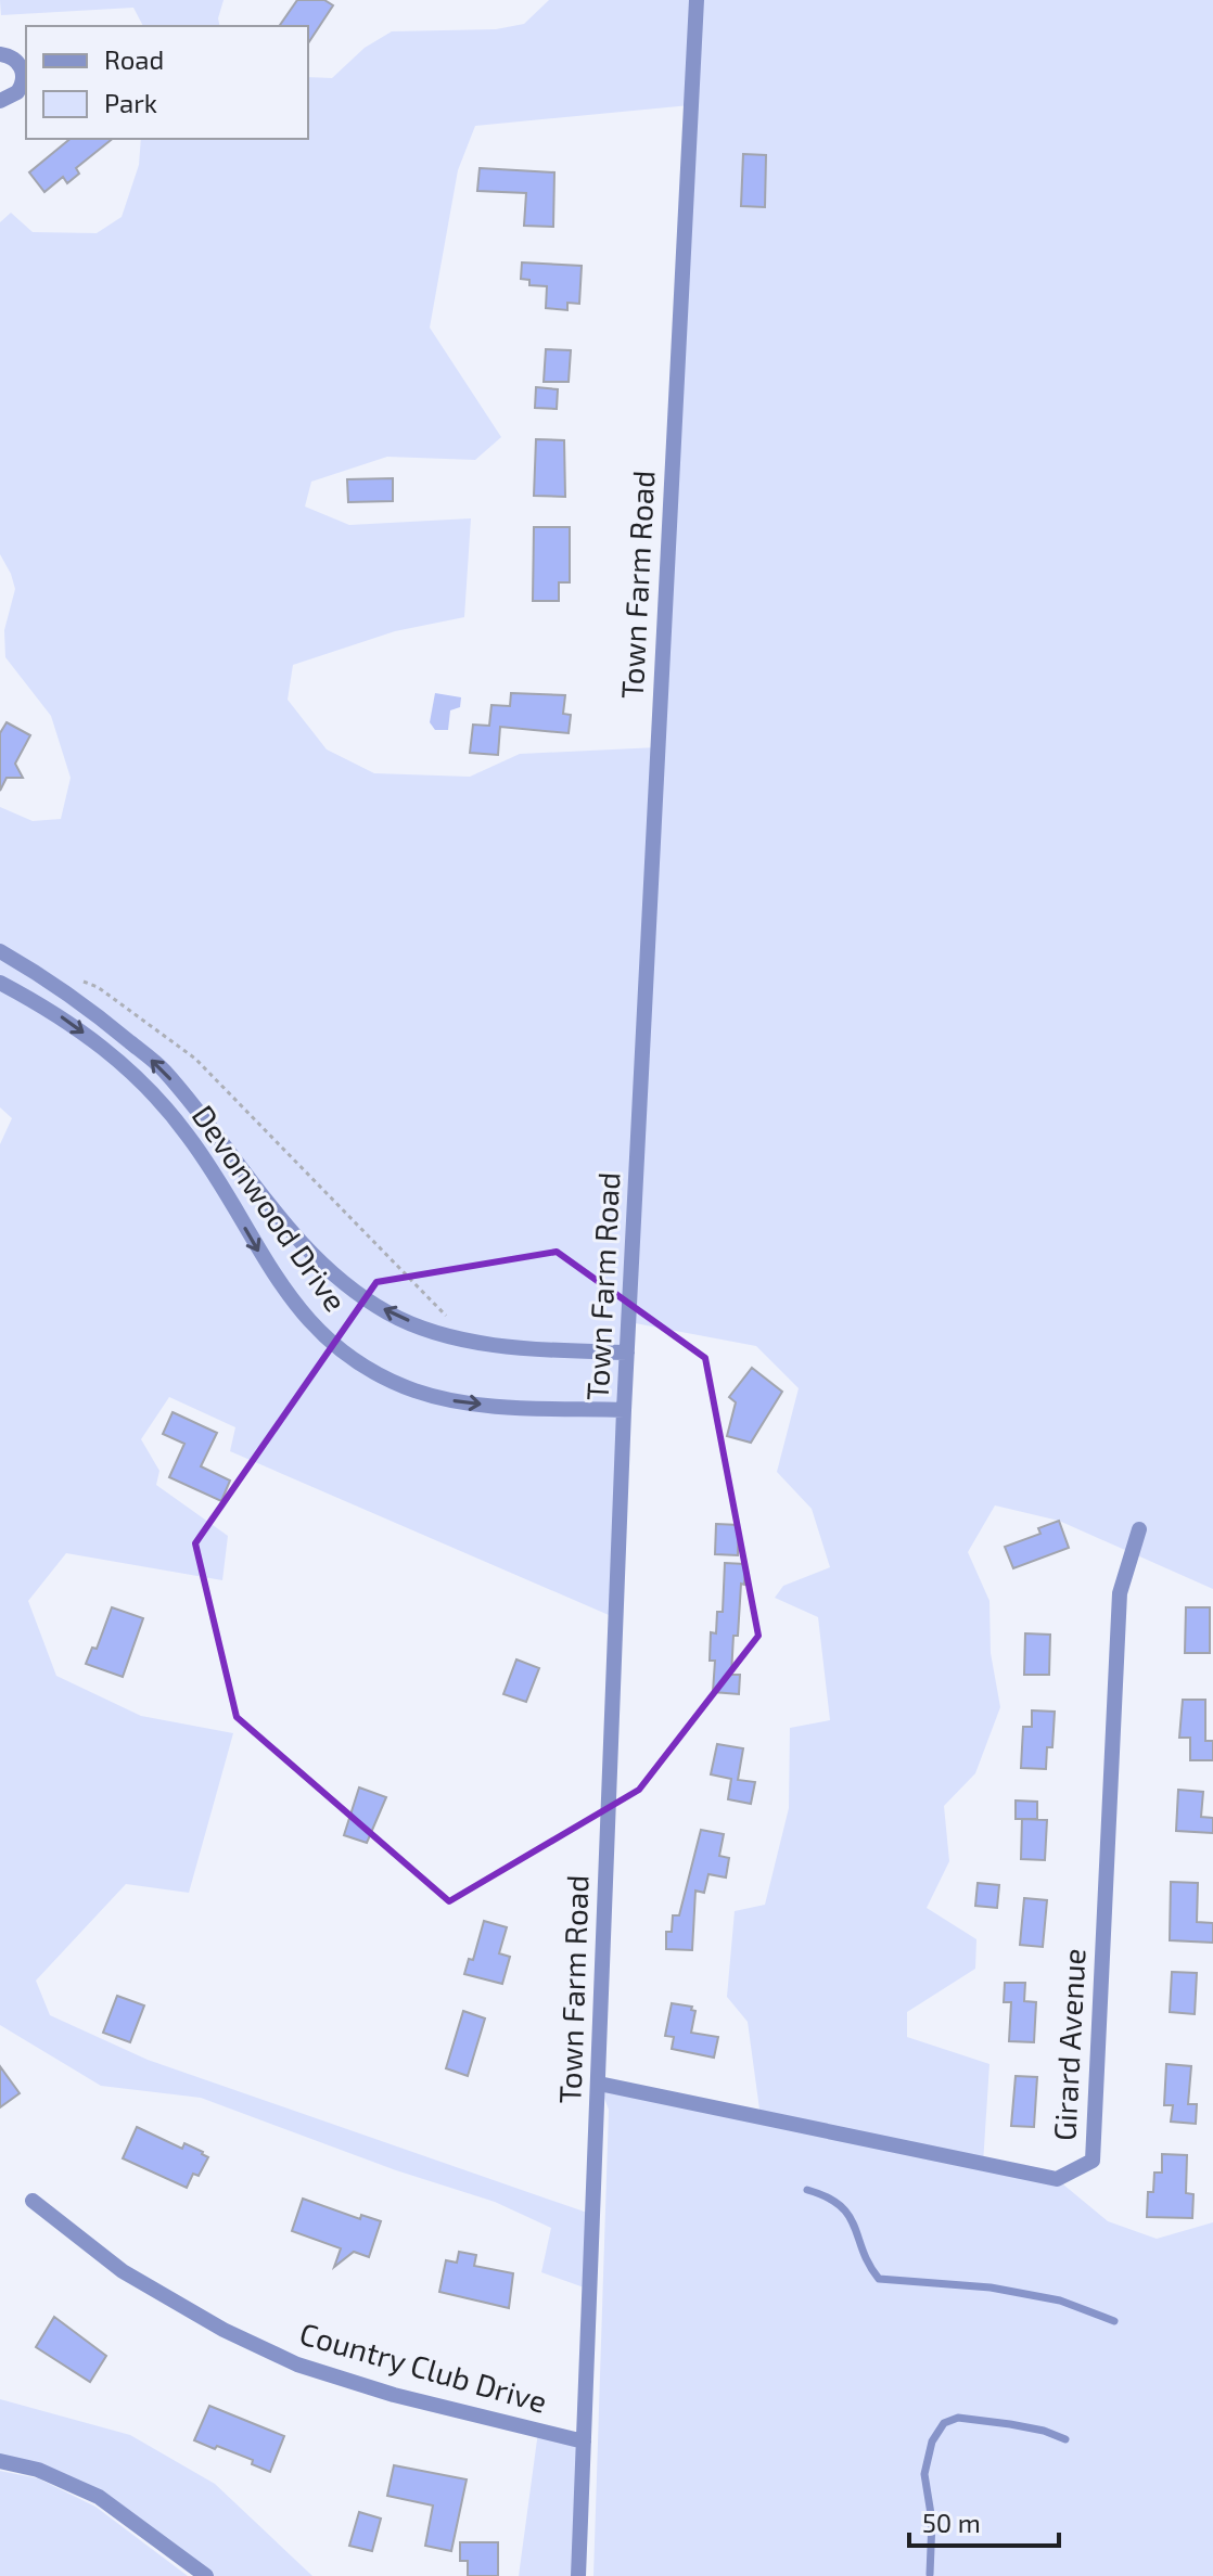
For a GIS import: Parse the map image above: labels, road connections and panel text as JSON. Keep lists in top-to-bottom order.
{
  "streets": {
    "street": [
      "Town Farm Road",
      "Devonwood Drive",
      "Girard Avenue",
      "Country Club Drive"
    ]
  },
  "crossings": [
    ["Town Farm Road", "Devonwood Drive"],
    ["Town Farm Road", "Girard Avenue"],
    ["Town Farm Road", "Country Club Drive"]
  ],
  "legend": ["Road", "Park"],
  "scale_bar": "50 m"
}
